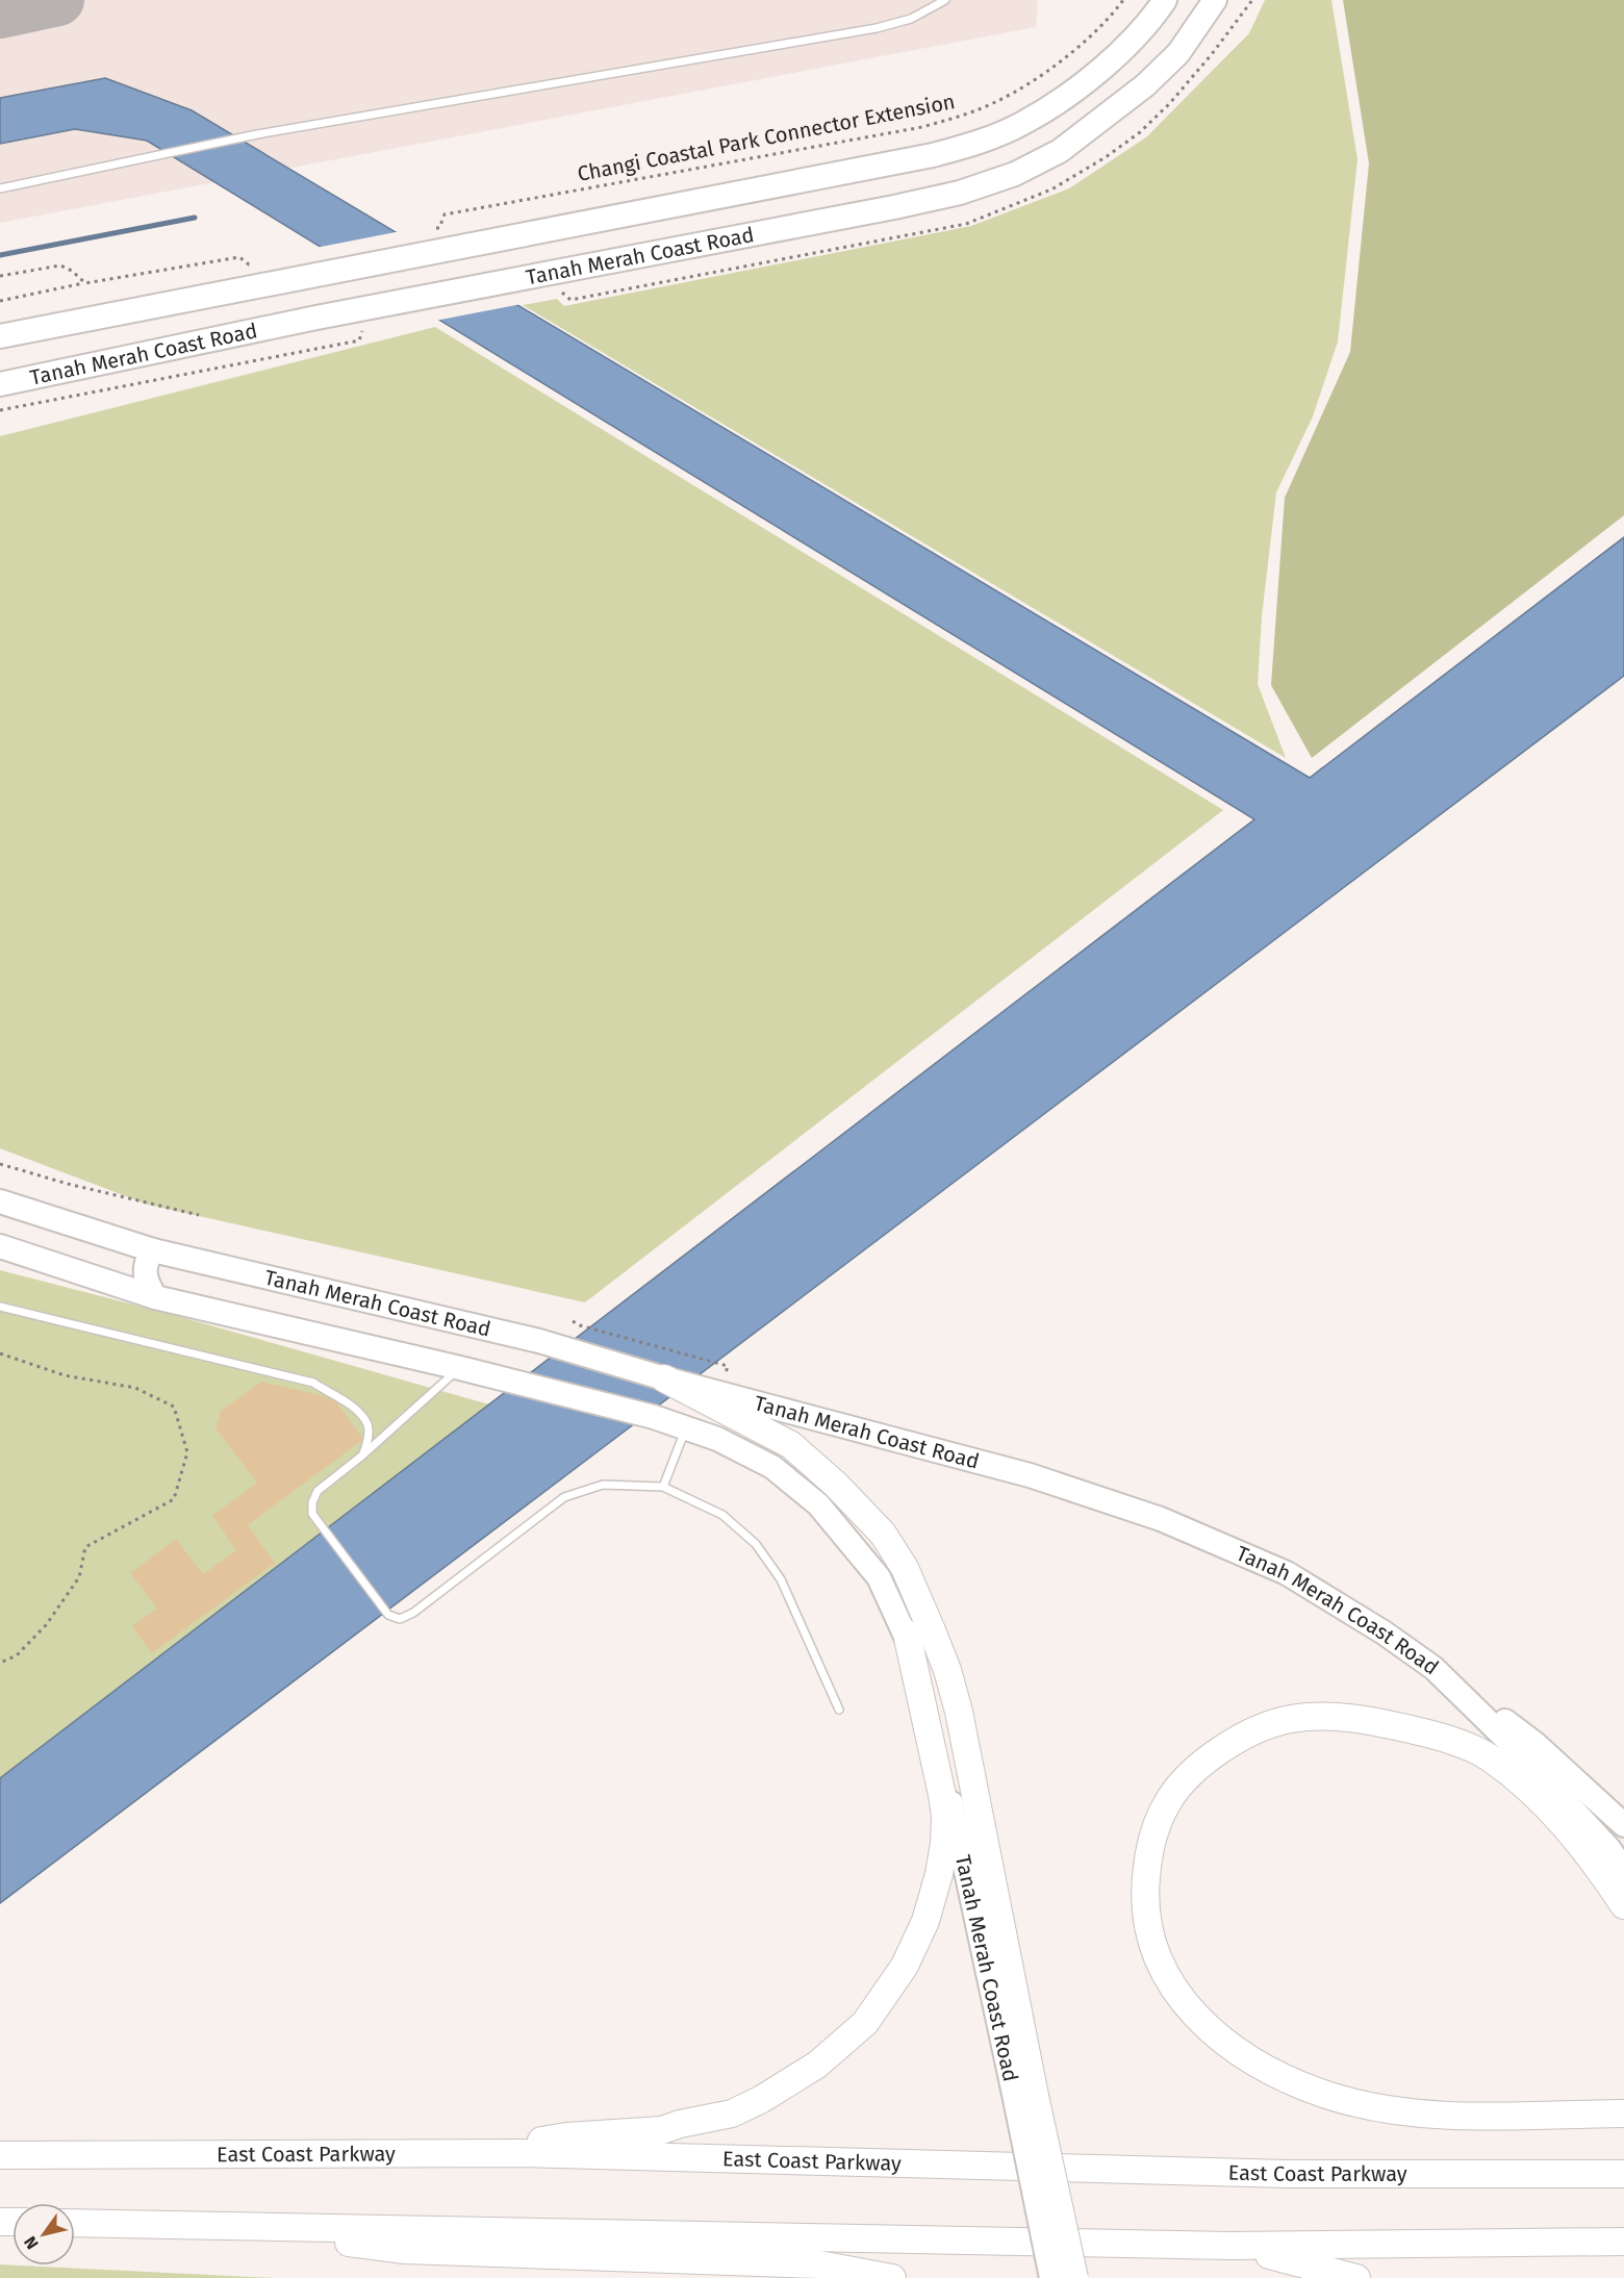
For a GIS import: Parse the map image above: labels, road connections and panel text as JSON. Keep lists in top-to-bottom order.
{
  "streets": {
    "highway": ["East Coast Parkway"],
    "main road": ["Tanah Merah Coast Road"],
    "path": ["Changi Coastal Park Connector Extension"]
  },
  "north": "bottom left"
}
